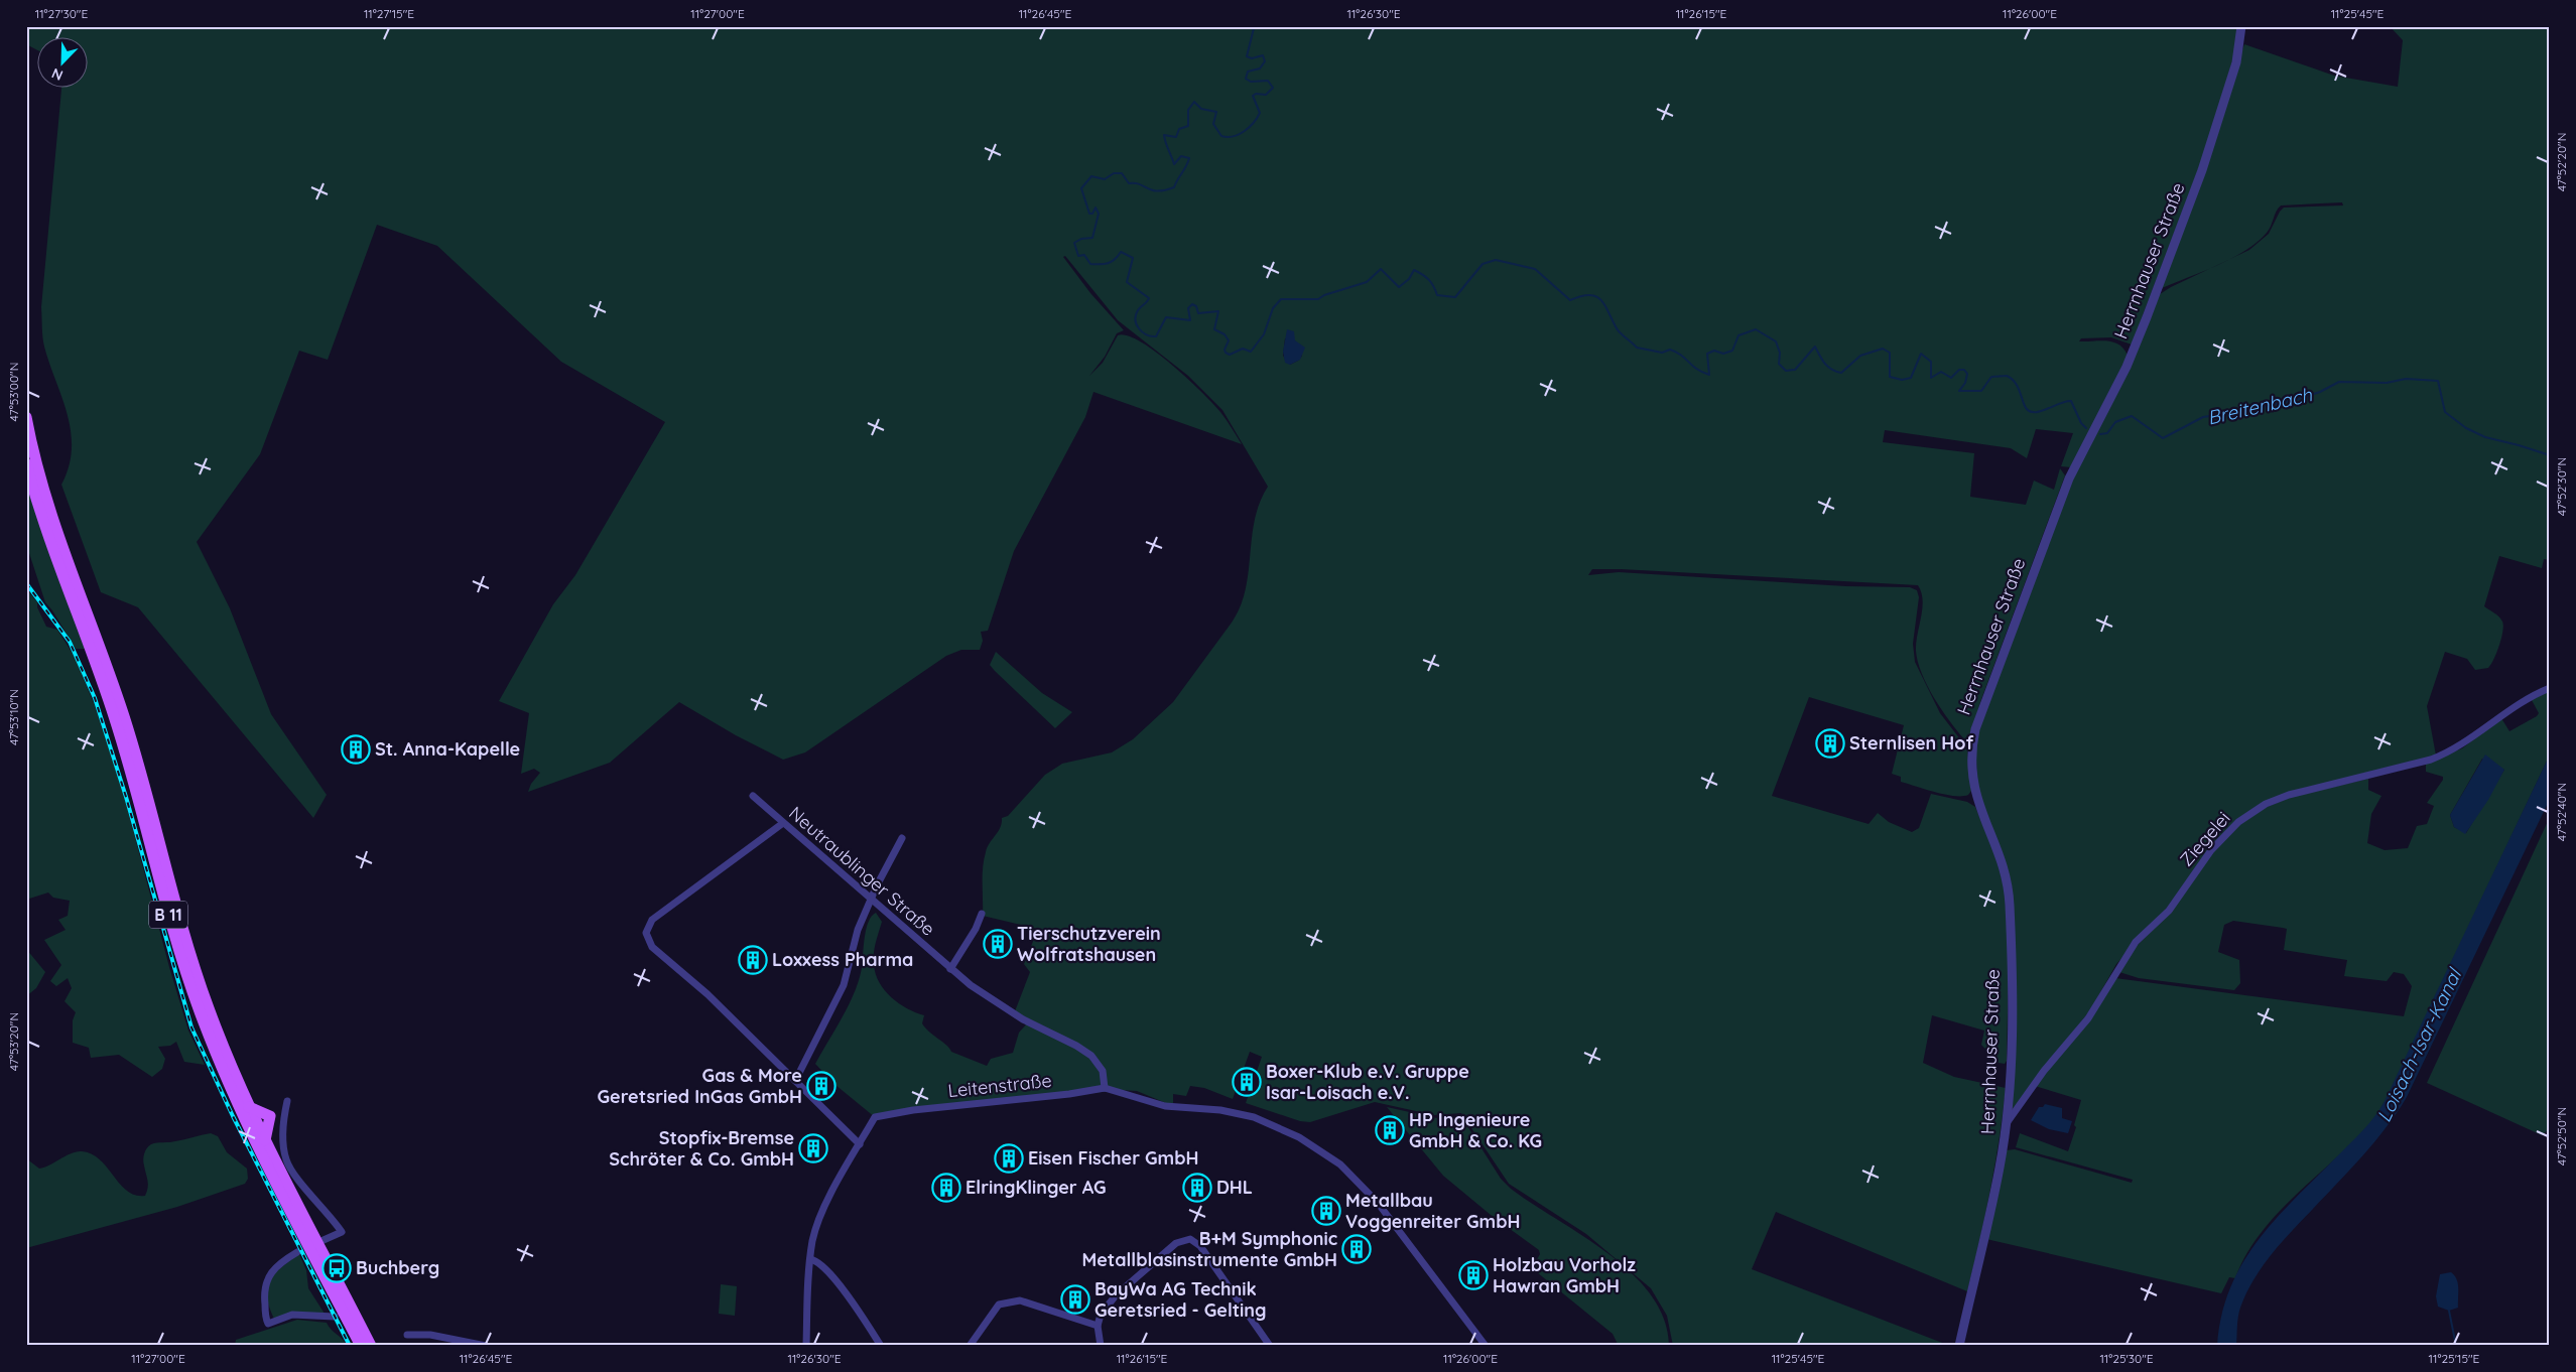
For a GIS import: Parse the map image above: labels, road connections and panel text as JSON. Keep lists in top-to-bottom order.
{
  "streets": {
    "main road": ["B 11"],
    "street": [
      "Herrnhauser Straße",
      "Ziegelei",
      "Neutraublinger Straße",
      "Leitenstraße"
    ]
  },
  "crossings": [
    ["Herrnhauser Straße", "Ziegelei"]
  ],
  "water": ["Breitenbach", "Loisach-Isar-Kanal"],
  "places": {
    "building": [
      "Sternlisen Hof",
      "St. Anna-Kapelle",
      "Tierschutzverein Wolfratshausen",
      "Loxxess Pharma",
      "Boxer-Klub e.V. Gruppe Isar-Loisach e.V.",
      "Gas & More Geretsried InGas GmbH",
      "HP Ingenieure GmbH & Co. KG",
      "Stopfix-Bremse Schröter & Co. GmbH",
      "Eisen Fischer GmbH",
      "ElringKlinger AG",
      "DHL",
      "Metallbau Voggenreiter GmbH",
      "B+M Symphonic Metallblasinstrumente GmbH",
      "Holzbau Vorholz Hawran GmbH",
      "BayWa AG Technik Geretsried - Gelting"
    ],
    "bus stop": ["Buchberg"]
  },
  "north": "bottom left",
  "coordinates": [
    "11°27'30\"E",
    "11°27'15\"E",
    "11°27'00\"E",
    "11°26'45\"E",
    "11°26'30\"E",
    "11°26'15\"E",
    "11°26'00\"E",
    "11°25'45\"E",
    "47°52'20\"N",
    "47°53'00\"N",
    "47°52'30\"N",
    "47°53'10\"N",
    "47°52'40\"N",
    "47°53'20\"N",
    "47°52'50\"N",
    "11°25'30\"E",
    "11°25'15\"E"
  ]
}
